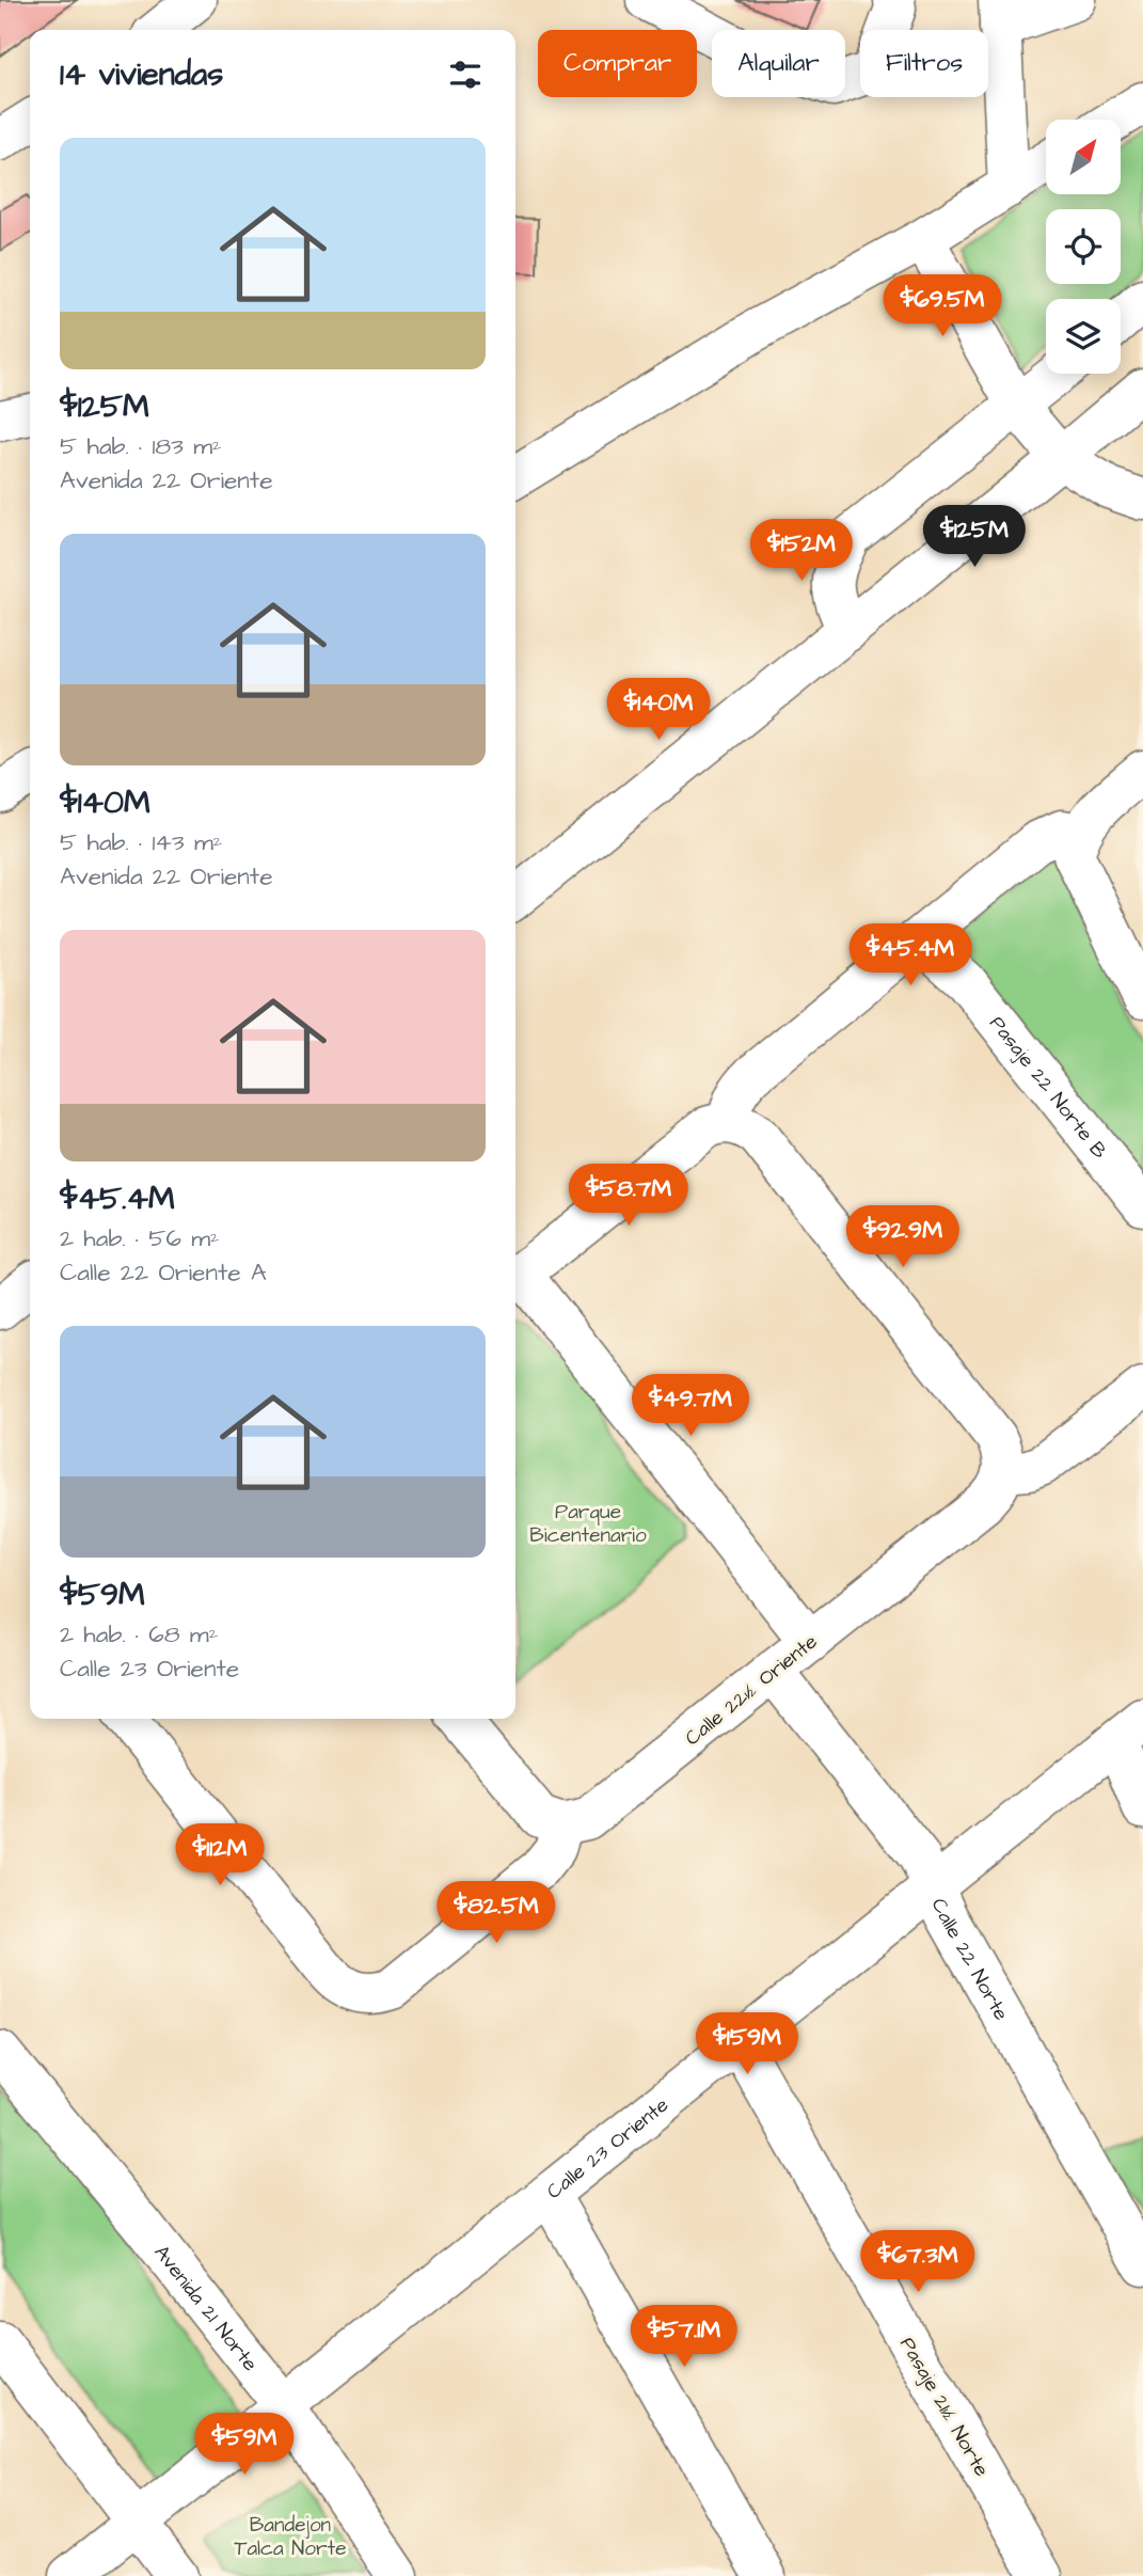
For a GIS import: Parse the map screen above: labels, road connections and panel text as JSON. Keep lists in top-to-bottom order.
{
  "streets": {
    "street": [
      "Pasaje 22 Norte B",
      "Calle 22½ Oriente",
      "Calle 22 Norte",
      "Calle 23 Oriente",
      "Avenida 21 Norte",
      "Pasaje 21½ Norte"
    ]
  },
  "crossings": [
    ["Calle 22½ Oriente", "Calle 22 Norte"],
    ["Calle 22 Norte", "Calle 23 Oriente"],
    ["Calle 23 Oriente", "Avenida 21 Norte"],
    ["Calle 23 Oriente", "Pasaje 21½ Norte"]
  ],
  "parks": ["Parque Bicentenario", "Bandejon Talca Norte"],
  "north": "top right",
  "page": {
    "chip": ["Comprar", "Alquilar", "Filtros"],
    "heading": "14 viviendas",
    "list": [
      {
        "name": "$125M",
        "note": "5 hab. · 183 m² · Avenida 22 Oriente"
      },
      {
        "name": "$140M",
        "note": "5 hab. · 143 m² · Avenida 22 Oriente"
      },
      {
        "name": "$45.4M",
        "note": "2 hab. · 56 m² · Calle 22 Oriente A"
      },
      {
        "name": "$59M",
        "note": "2 hab. · 68 m² · Calle 23 Oriente"
      }
    ],
    "price": [
      "$69.5M",
      "$125M",
      "$152M",
      "$140M",
      "$45.4M",
      "$58.7M",
      "$92.9M",
      "$49.7M",
      "$112M",
      "$82.5M",
      "$159M",
      "$67.3M",
      "$57.1M",
      "$59M"
    ]
  }
}
